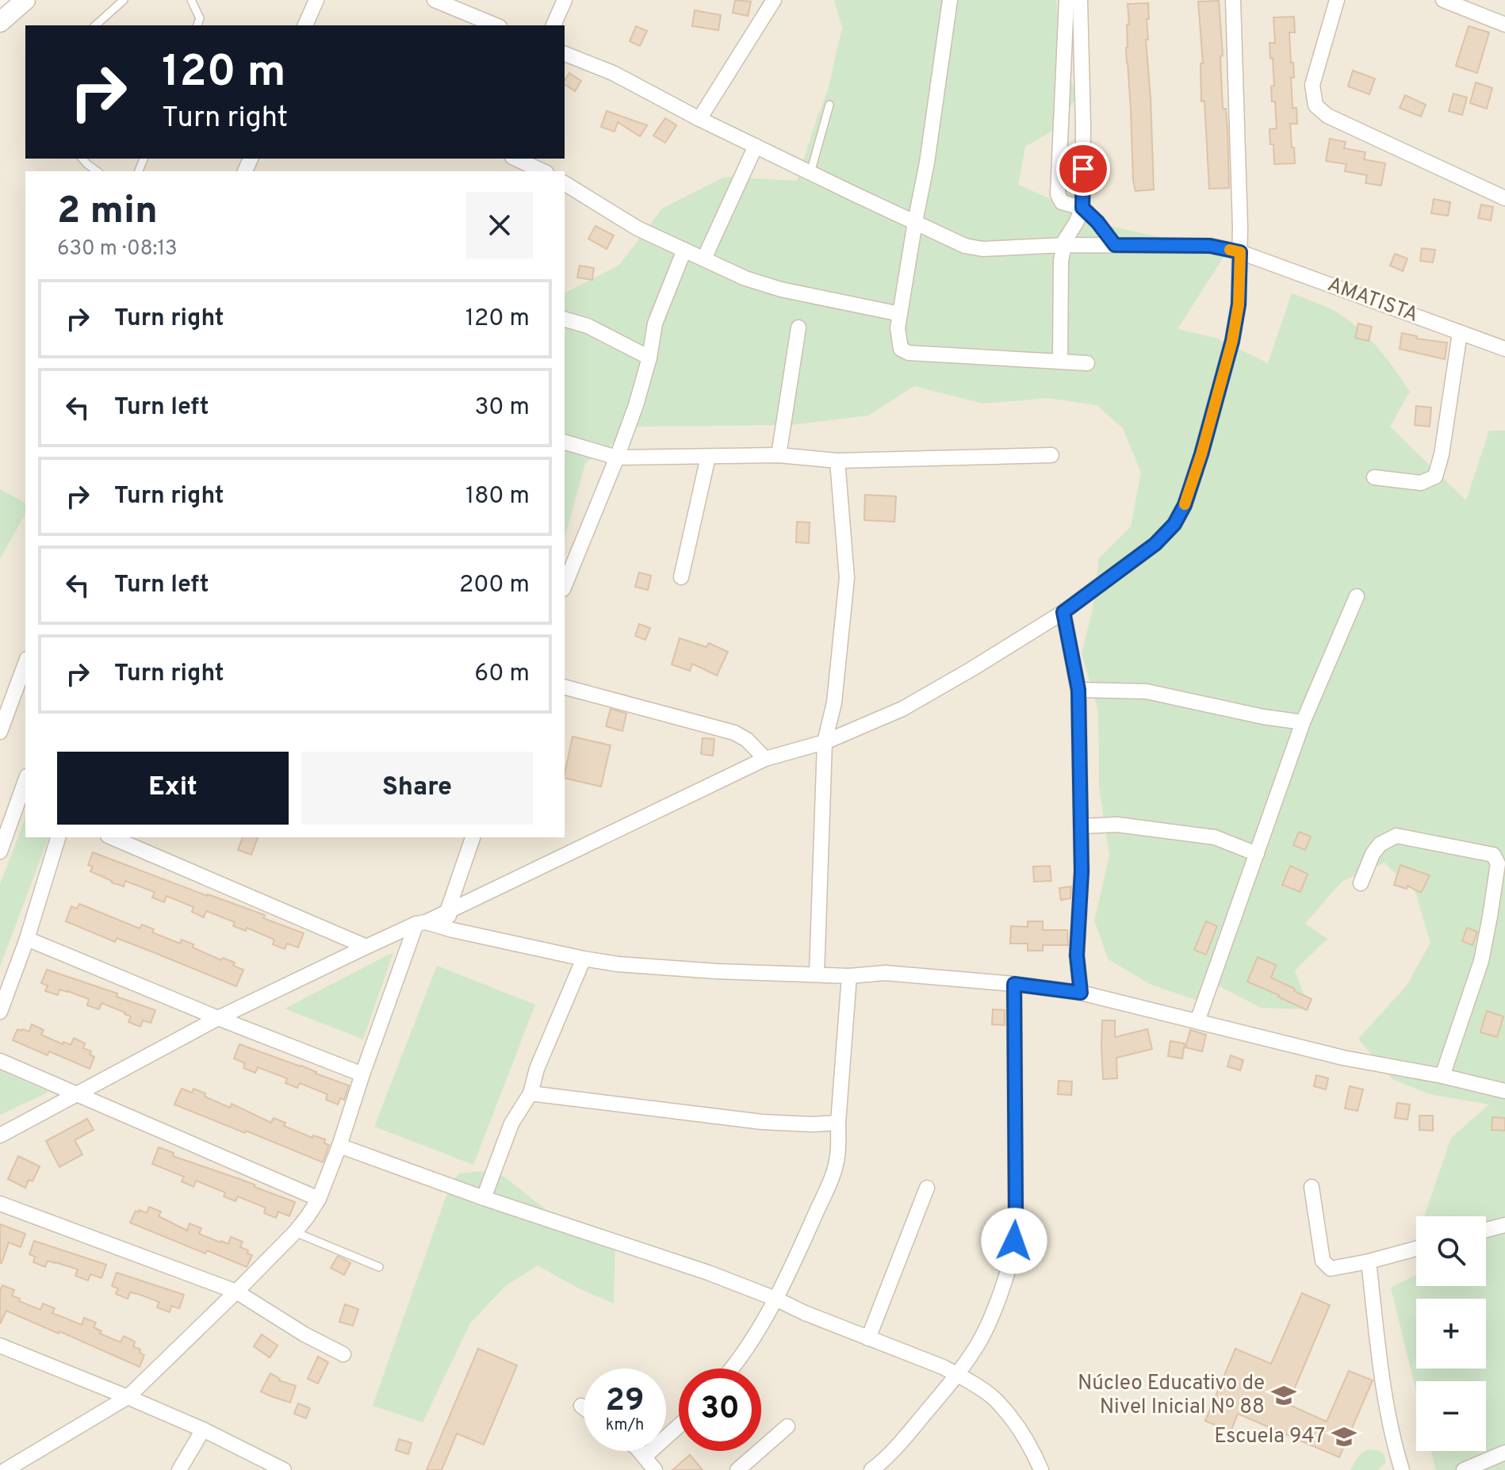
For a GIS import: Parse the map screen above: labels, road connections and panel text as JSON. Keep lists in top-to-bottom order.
{
  "streets": {
    "street": ["AMATISTA"]
  },
  "places": {
    "school or university": ["Núcleo Educativo de Nivel Inicial Nº 88", "Escuela 947"]
  },
  "page": {
    "turn": ["120 m", "Turn right"],
    "heading": ["2 min", "630 m · 08:13"],
    "list": [
      {
        "name": "Turn right",
        "value": "120 m"
      },
      {
        "name": "Turn left",
        "value": "30 m"
      },
      {
        "name": "Turn right",
        "value": "180 m"
      },
      {
        "name": "Turn left",
        "value": "200 m"
      },
      {
        "name": "Turn right",
        "value": "60 m"
      }
    ],
    "buttons": ["Exit", "Share"],
    "map_buttons": ["+", "−"],
    "speed": "29 km/h",
    "limit": "30"
  }
}
